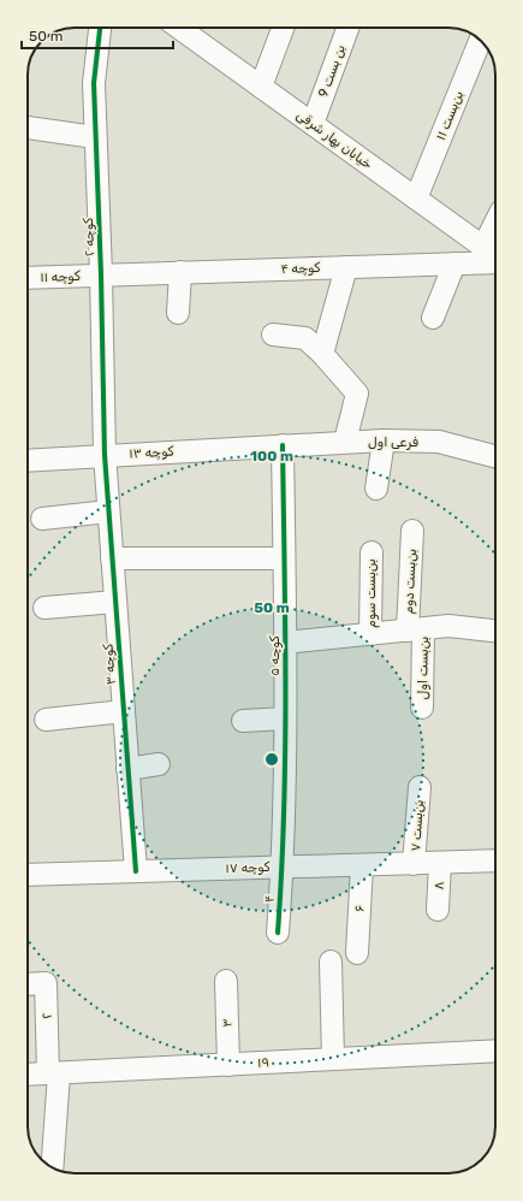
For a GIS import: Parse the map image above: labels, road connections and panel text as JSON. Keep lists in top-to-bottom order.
{
  "streets": {
    "street": [
      "بن بست 9",
      "بن‌بست ۱۱",
      "خیابان بهار شرقی",
      "کوچه ۲",
      "کوچه ۴",
      "کوچه ۱۱",
      "فرعی اول",
      "کوچه ۱۳",
      "بن‌بست دوم",
      "بن‌بست سوم",
      "کوچه ۵",
      "کوچه ۳",
      "بن‌بست اول",
      "بن‌بست ۷",
      "کوچه ۱۷",
      "۸",
      "۴",
      "۶",
      "۲",
      "۳",
      "۱۹"
    ]
  },
  "crossings": [
    ["بن بست 9", "خیابان بهار شرقی"],
    ["بن‌بست ۱۱", "خیابان بهار شرقی"],
    ["کوچه ۲", "کوچه ۴"],
    ["کوچه ۲", "کوچه ۱۱"],
    ["کوچه ۲", "کوچه ۱۳"],
    ["کوچه ۲", "کوچه ۳"],
    ["کوچه ۴", "کوچه ۱۱"],
    ["فرعی اول", "کوچه ۱۳"],
    ["فرعی اول", "کوچه ۵"],
    ["کوچه ۱۳", "کوچه ۵"],
    ["کوچه ۱۳", "کوچه ۳"],
    ["بن‌بست دوم", "بن‌بست اول"],
    ["کوچه ۵", "کوچه ۱۷"],
    ["کوچه ۵", "۴"],
    ["کوچه ۳", "کوچه ۱۷"],
    ["بن‌بست ۷", "کوچه ۱۷"],
    ["کوچه ۱۷", "۸"],
    ["کوچه ۱۷", "۴"],
    ["کوچه ۱۷", "۶"],
    ["۲", "۱۹"],
    ["۳", "۱۹"]
  ],
  "scale_bar": "50 m",
  "rings": ["100 m", "50 m"]
}
